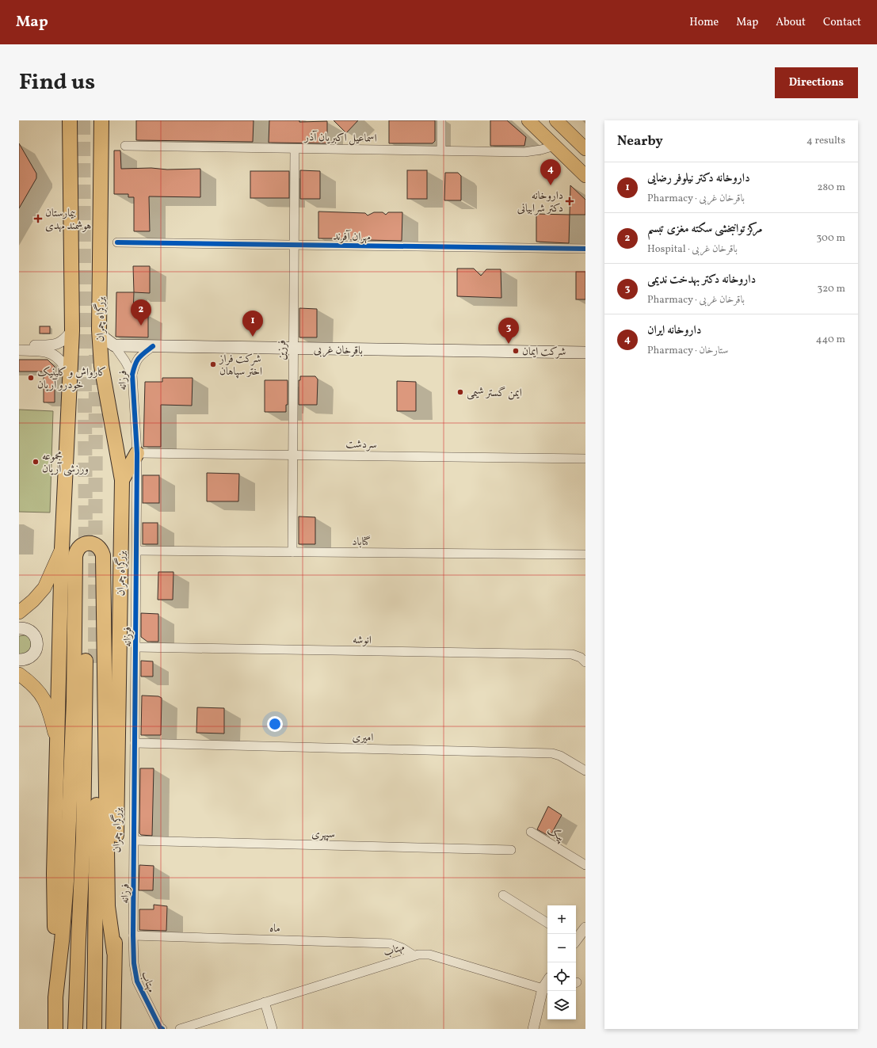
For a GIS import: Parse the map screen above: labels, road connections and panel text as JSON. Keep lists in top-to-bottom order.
{
  "streets": {
    "highway": ["بزرگراه چمران"],
    "main road": ["باقرخان غربی"],
    "street": [
      "اسماعیل اکبریان آذر",
      "مهران آفرند",
      "فرزین",
      "فرزانه",
      "سردشت",
      "گناباد",
      "انوشه",
      "امیری",
      "سپهری",
      "پیک",
      "ماه",
      "مهتاب"
    ]
  },
  "crossings": [
    ["اسماعیل اکبریان آذر", "فرزین"],
    ["مهران آفرند", "فرزین"],
    ["باقرخان غربی", "فرزین"],
    ["باقرخان غربی", "فرزانه"],
    ["فرزین", "سردشت"],
    ["فرزین", "گناباد"],
    ["فرزانه", "سردشت"],
    ["فرزانه", "گناباد"],
    ["فرزانه", "انوشه"],
    ["فرزانه", "امیری"],
    ["فرزانه", "سپهری"],
    ["فرزانه", "ماه"],
    ["فرزانه", "مهتاب"],
    ["ماه", "مهتاب"]
  ],
  "places": {
    "health": ["داروخانه دکتر شرابیانی", "بیمارستان هوشمند مهدی"],
    "other": [
      "شرکت ایمان",
      "شرکت فراز اختر سپاهان",
      "کارواش و کلینیک خودرو آریان",
      "ایمن گستر شیمی",
      "مجموعه ورزشی آریان"
    ]
  },
  "page": {
    "header": "Map",
    "nav": [
      "Home",
      "Map",
      "About",
      "Contact"
    ],
    "title": "Find us",
    "buttons": "Directions",
    "heading": ["Nearby", "4 results"],
    "pins": [
      "4",
      "2",
      "1",
      "3"
    ],
    "list": [
      {
        "mark": "1",
        "name": "داروخانه دکتر نیلوفر رضایی",
        "note": "Pharmacy · باقرخان غربی",
        "value": "280 m"
      },
      {
        "mark": "2",
        "name": "مرکز توانبخشی سکته مغزی تبسم",
        "note": "Hospital · باقرخان غربی",
        "value": "300 m"
      },
      {
        "mark": "3",
        "name": "داروخانه دکتر بهدخت ندیمی",
        "note": "Pharmacy · باقرخان غربی",
        "value": "320 m"
      },
      {
        "mark": "4",
        "name": "داروخانه ایران",
        "note": "Pharmacy · ستارخان",
        "value": "440 m"
      }
    ],
    "map_buttons": ["+", "−"]
  }
}
